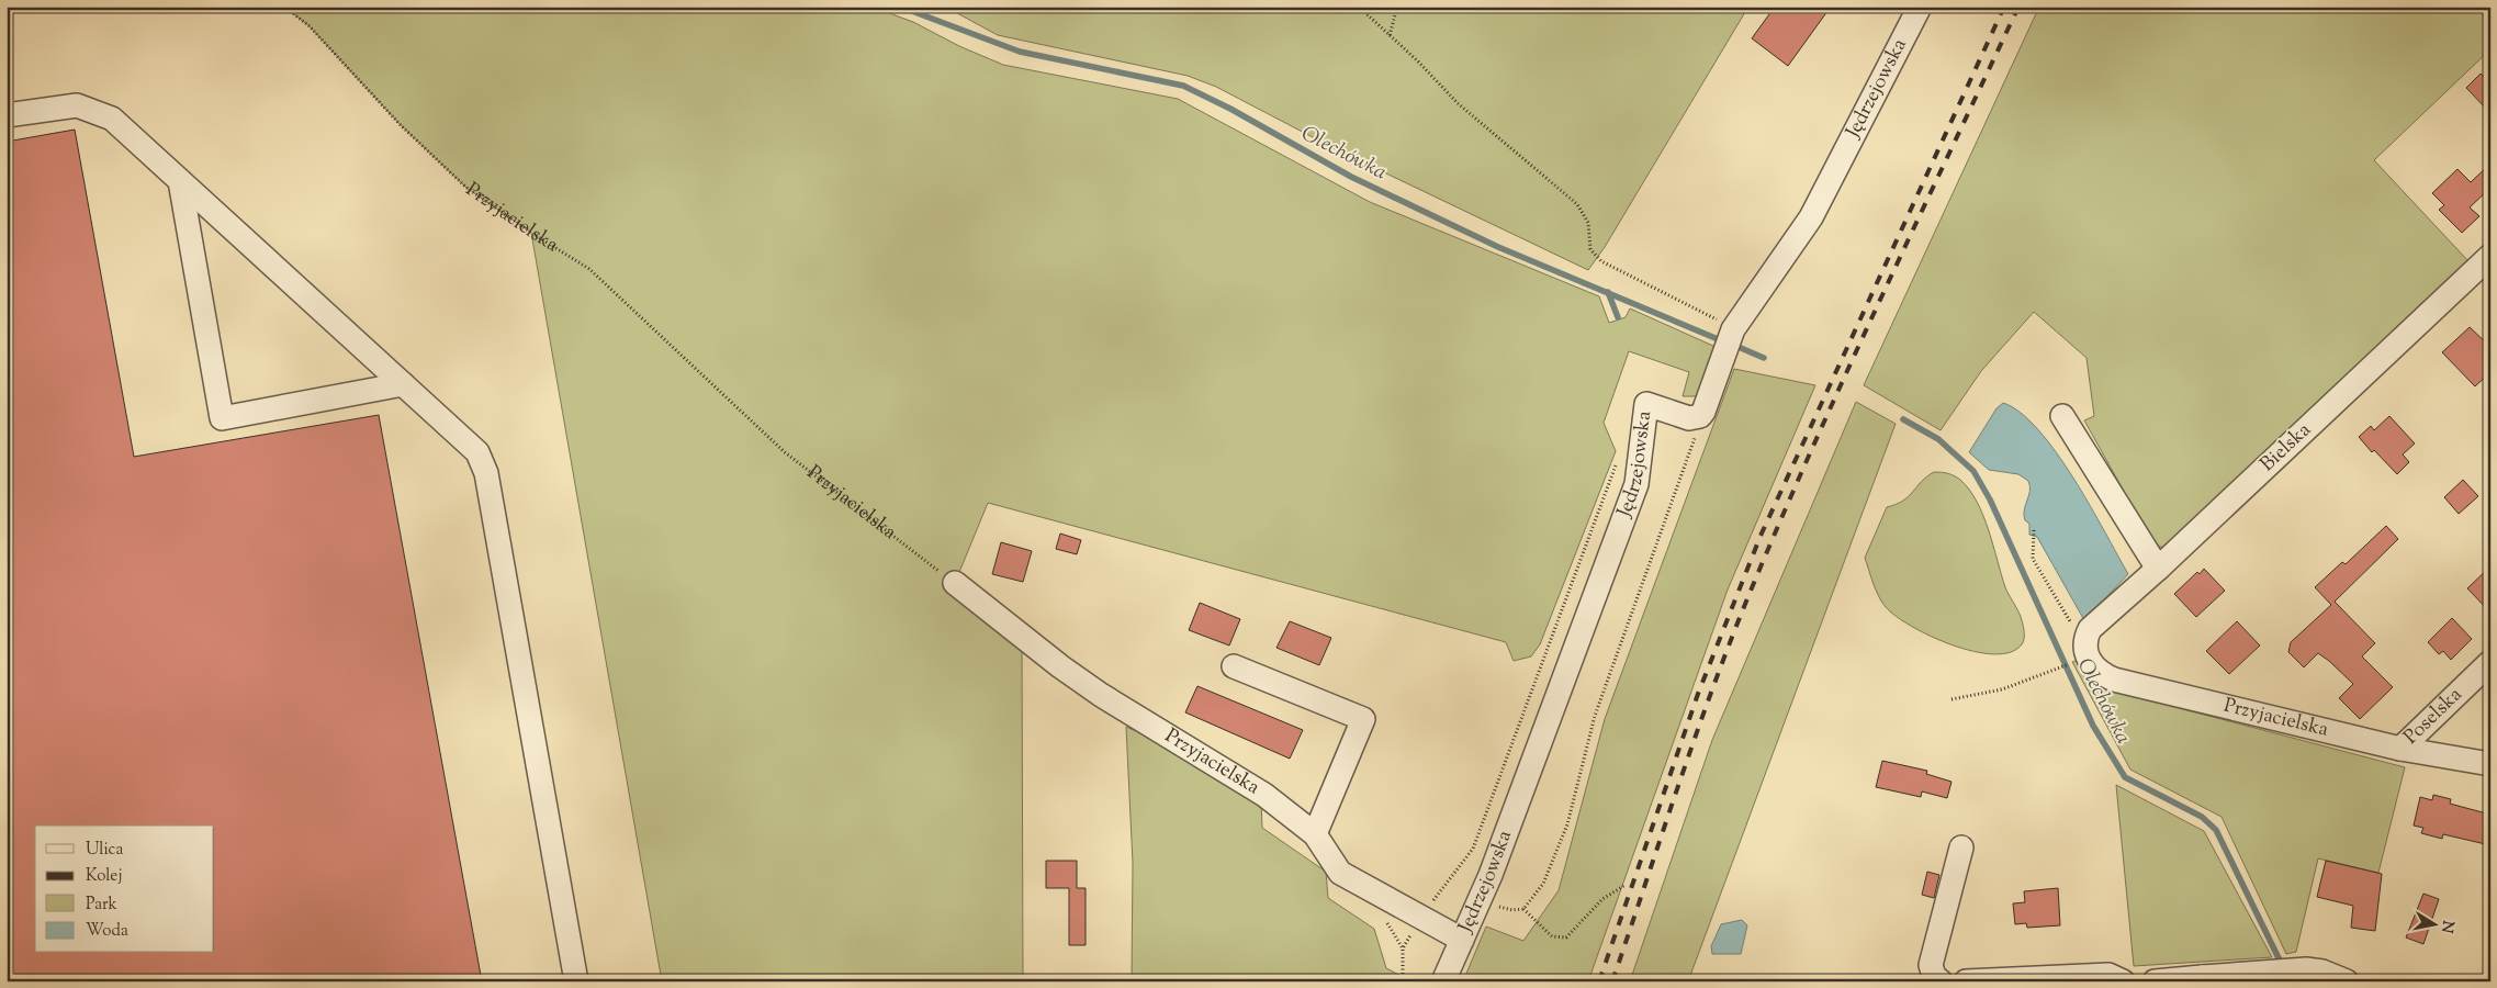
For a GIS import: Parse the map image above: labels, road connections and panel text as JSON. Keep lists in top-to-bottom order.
{
  "streets": {
    "street": [
      "Jędrzejowska",
      "Przyjacielska",
      "Bielska",
      "Poselska"
    ]
  },
  "crossings": [
    ["Jędrzejowska", "Przyjacielska"],
    ["Przyjacielska", "Bielska"],
    ["Przyjacielska", "Poselska"]
  ],
  "water": ["Olechówka"],
  "legend": [
    "Ulica",
    "Kolej",
    "Park",
    "Woda"
  ],
  "north": "right"
}
